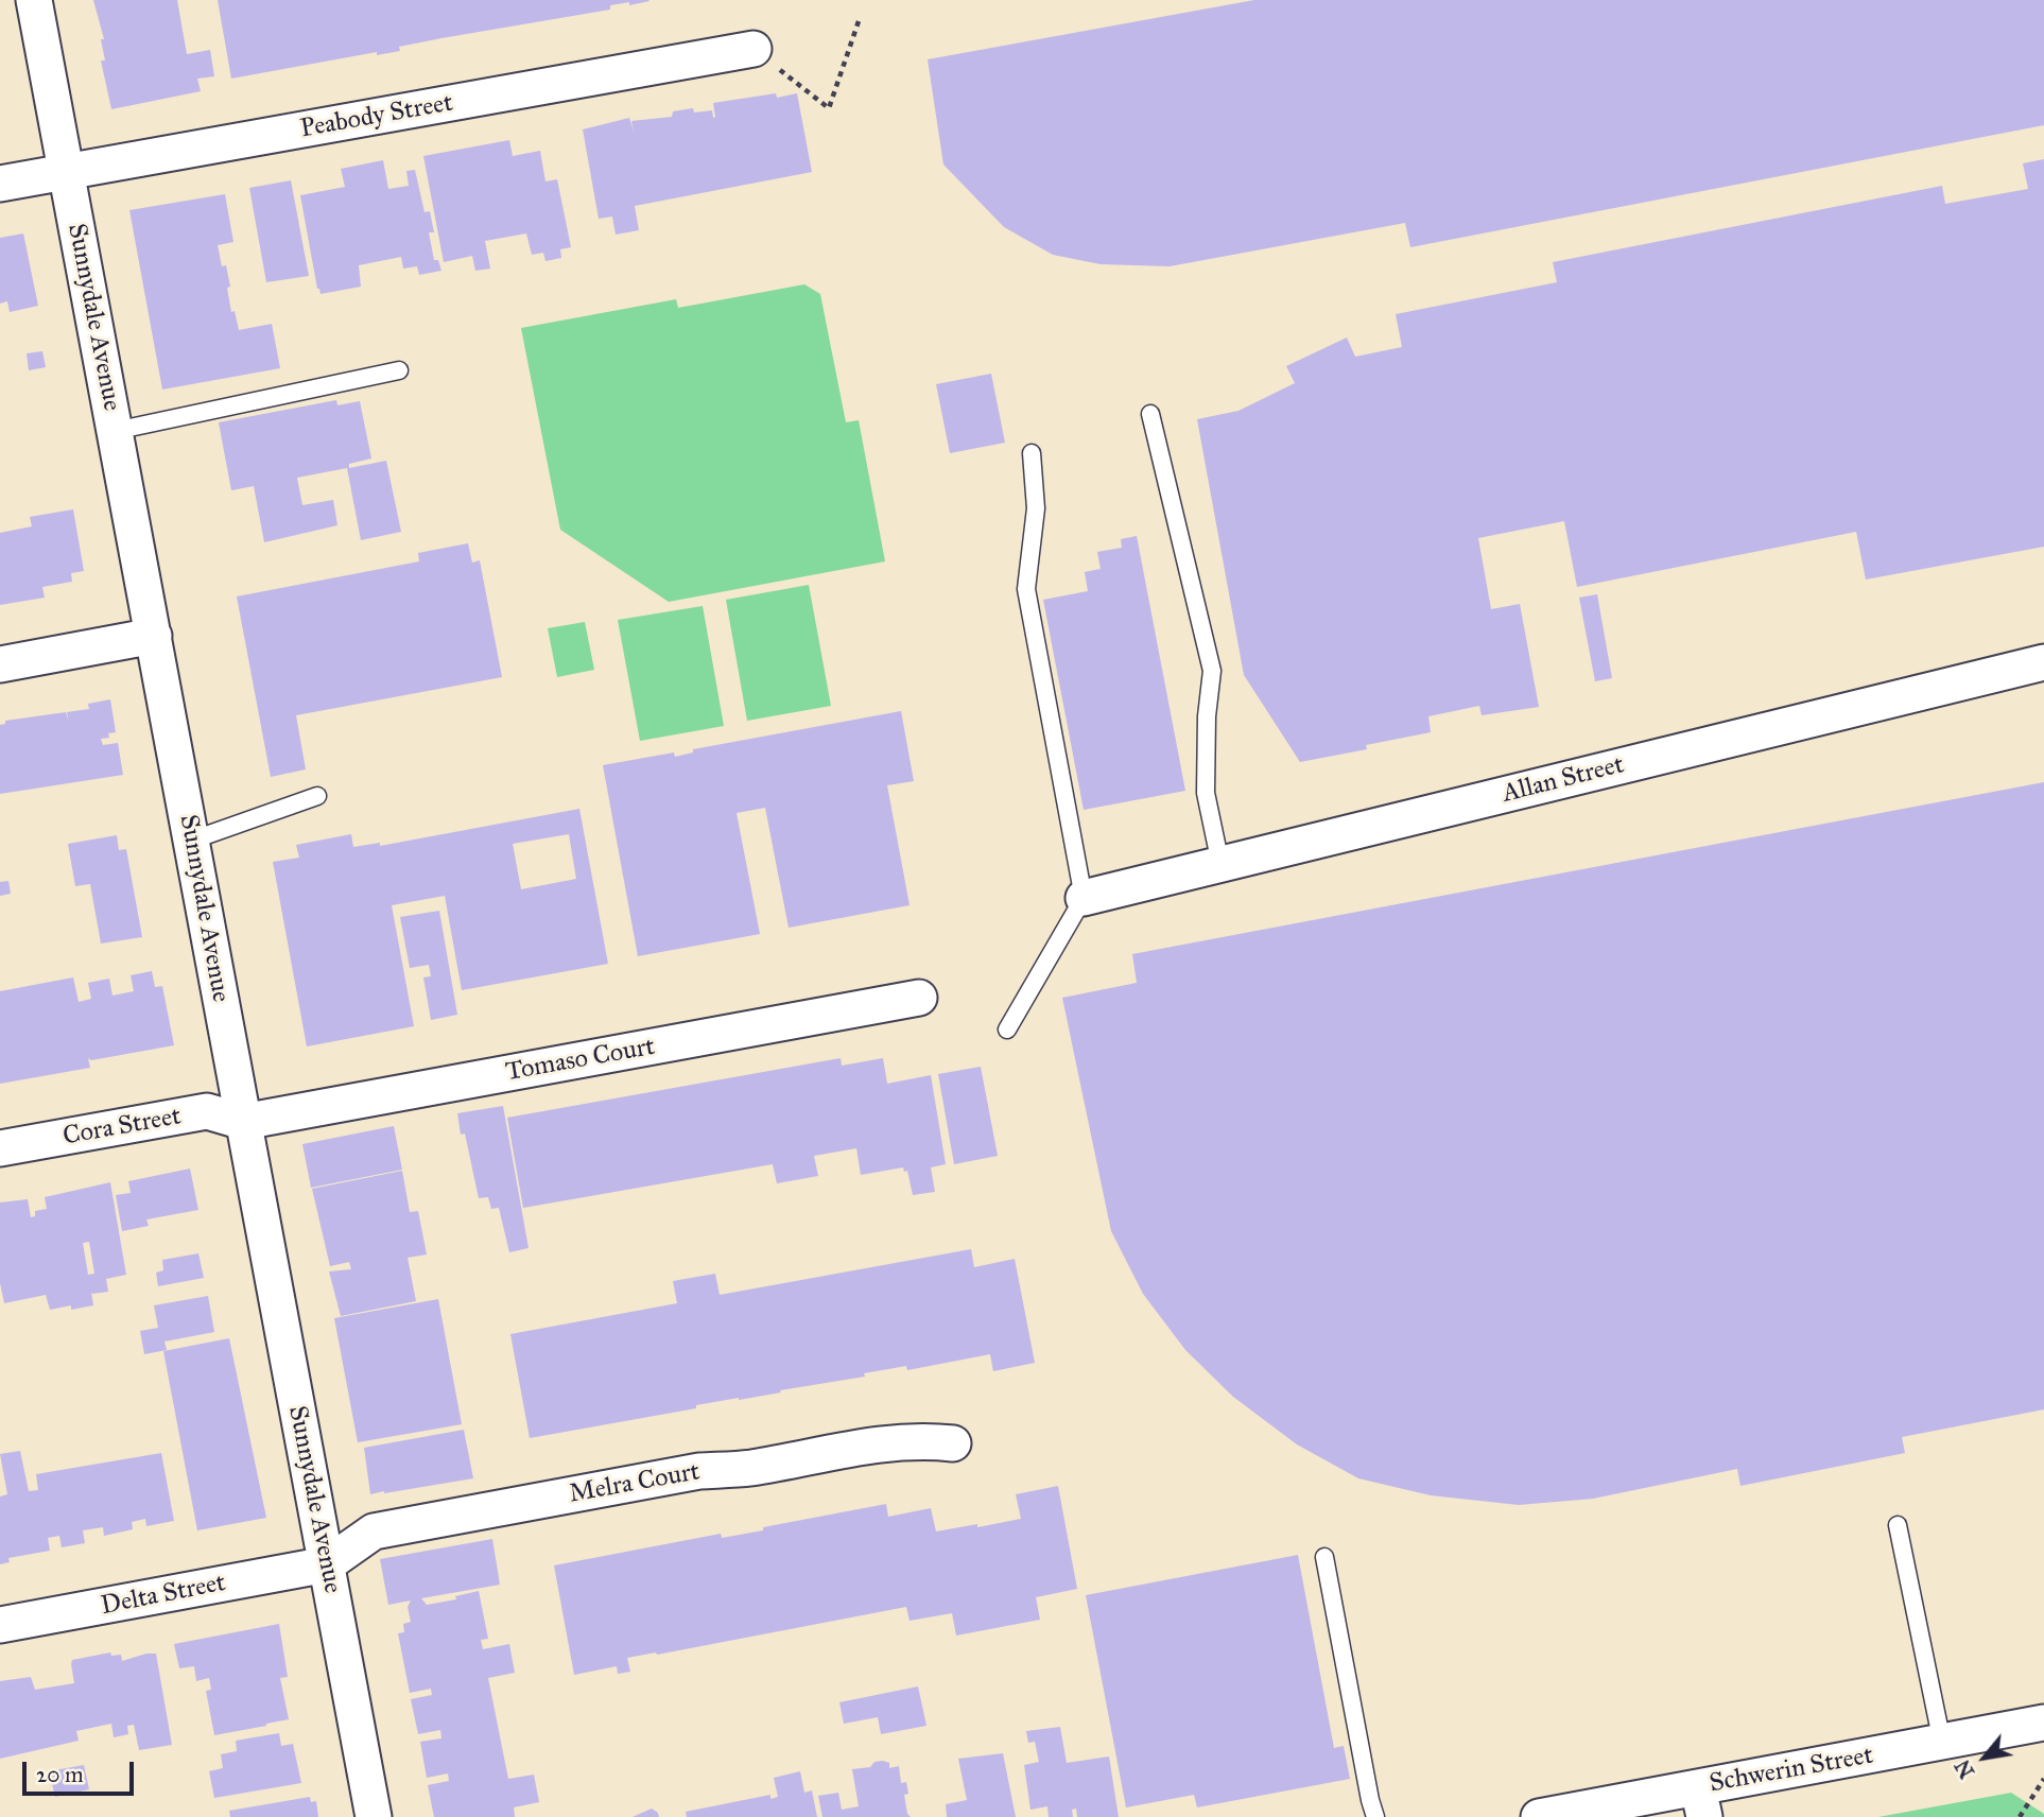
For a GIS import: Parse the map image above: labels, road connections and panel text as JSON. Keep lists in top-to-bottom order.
{
  "streets": {
    "street": [
      "Peabody Street",
      "Sunnydale Avenue",
      "Allan Street",
      "Tomaso Court",
      "Cora Street",
      "Melra Court",
      "Delta Street",
      "Schwerin Street"
    ]
  },
  "crossings": [
    ["Peabody Street", "Sunnydale Avenue"],
    ["Sunnydale Avenue", "Tomaso Court"],
    ["Sunnydale Avenue", "Cora Street"],
    ["Sunnydale Avenue", "Melra Court"],
    ["Sunnydale Avenue", "Delta Street"],
    ["Tomaso Court", "Cora Street"],
    ["Melra Court", "Delta Street"]
  ],
  "scale_bar": "20 m",
  "north": "bottom left"
}
